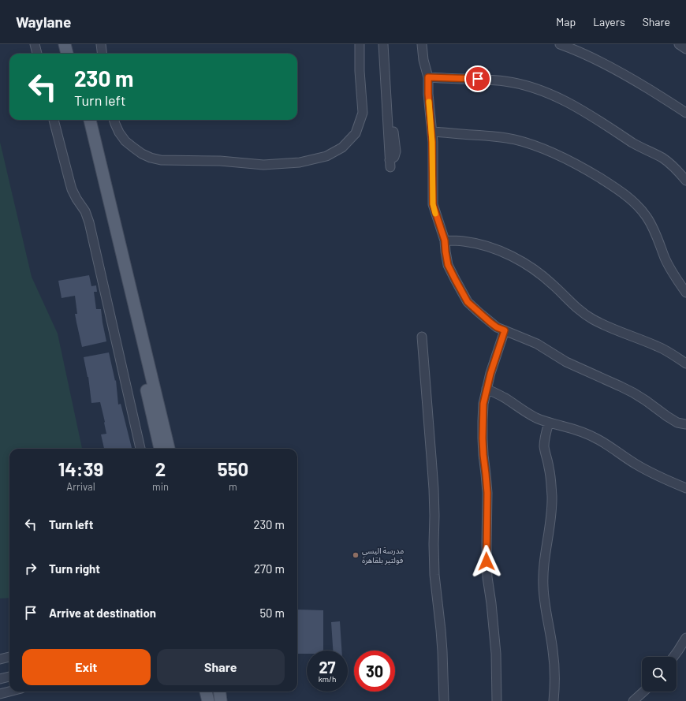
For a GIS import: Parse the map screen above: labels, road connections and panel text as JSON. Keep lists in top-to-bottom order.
{
  "places": ["مدرسة اليسي فولتير بلقاهرة"],
  "page": {
    "header": "Waylane",
    "nav": ["Map", "Layers", "Share"],
    "turn": ["230 m", "Turn left"],
    "eta": [
      "14:39",
      "Arrival",
      "2",
      "min",
      "550",
      "m"
    ],
    "list": [
      {
        "name": "Turn left",
        "value": "230 m"
      },
      {
        "name": "Turn right",
        "value": "270 m"
      },
      {
        "name": "Arrive at destination",
        "value": "50 m"
      }
    ],
    "buttons": ["Exit", "Share"],
    "speed": "27 km/h",
    "limit": "30"
  }
}
